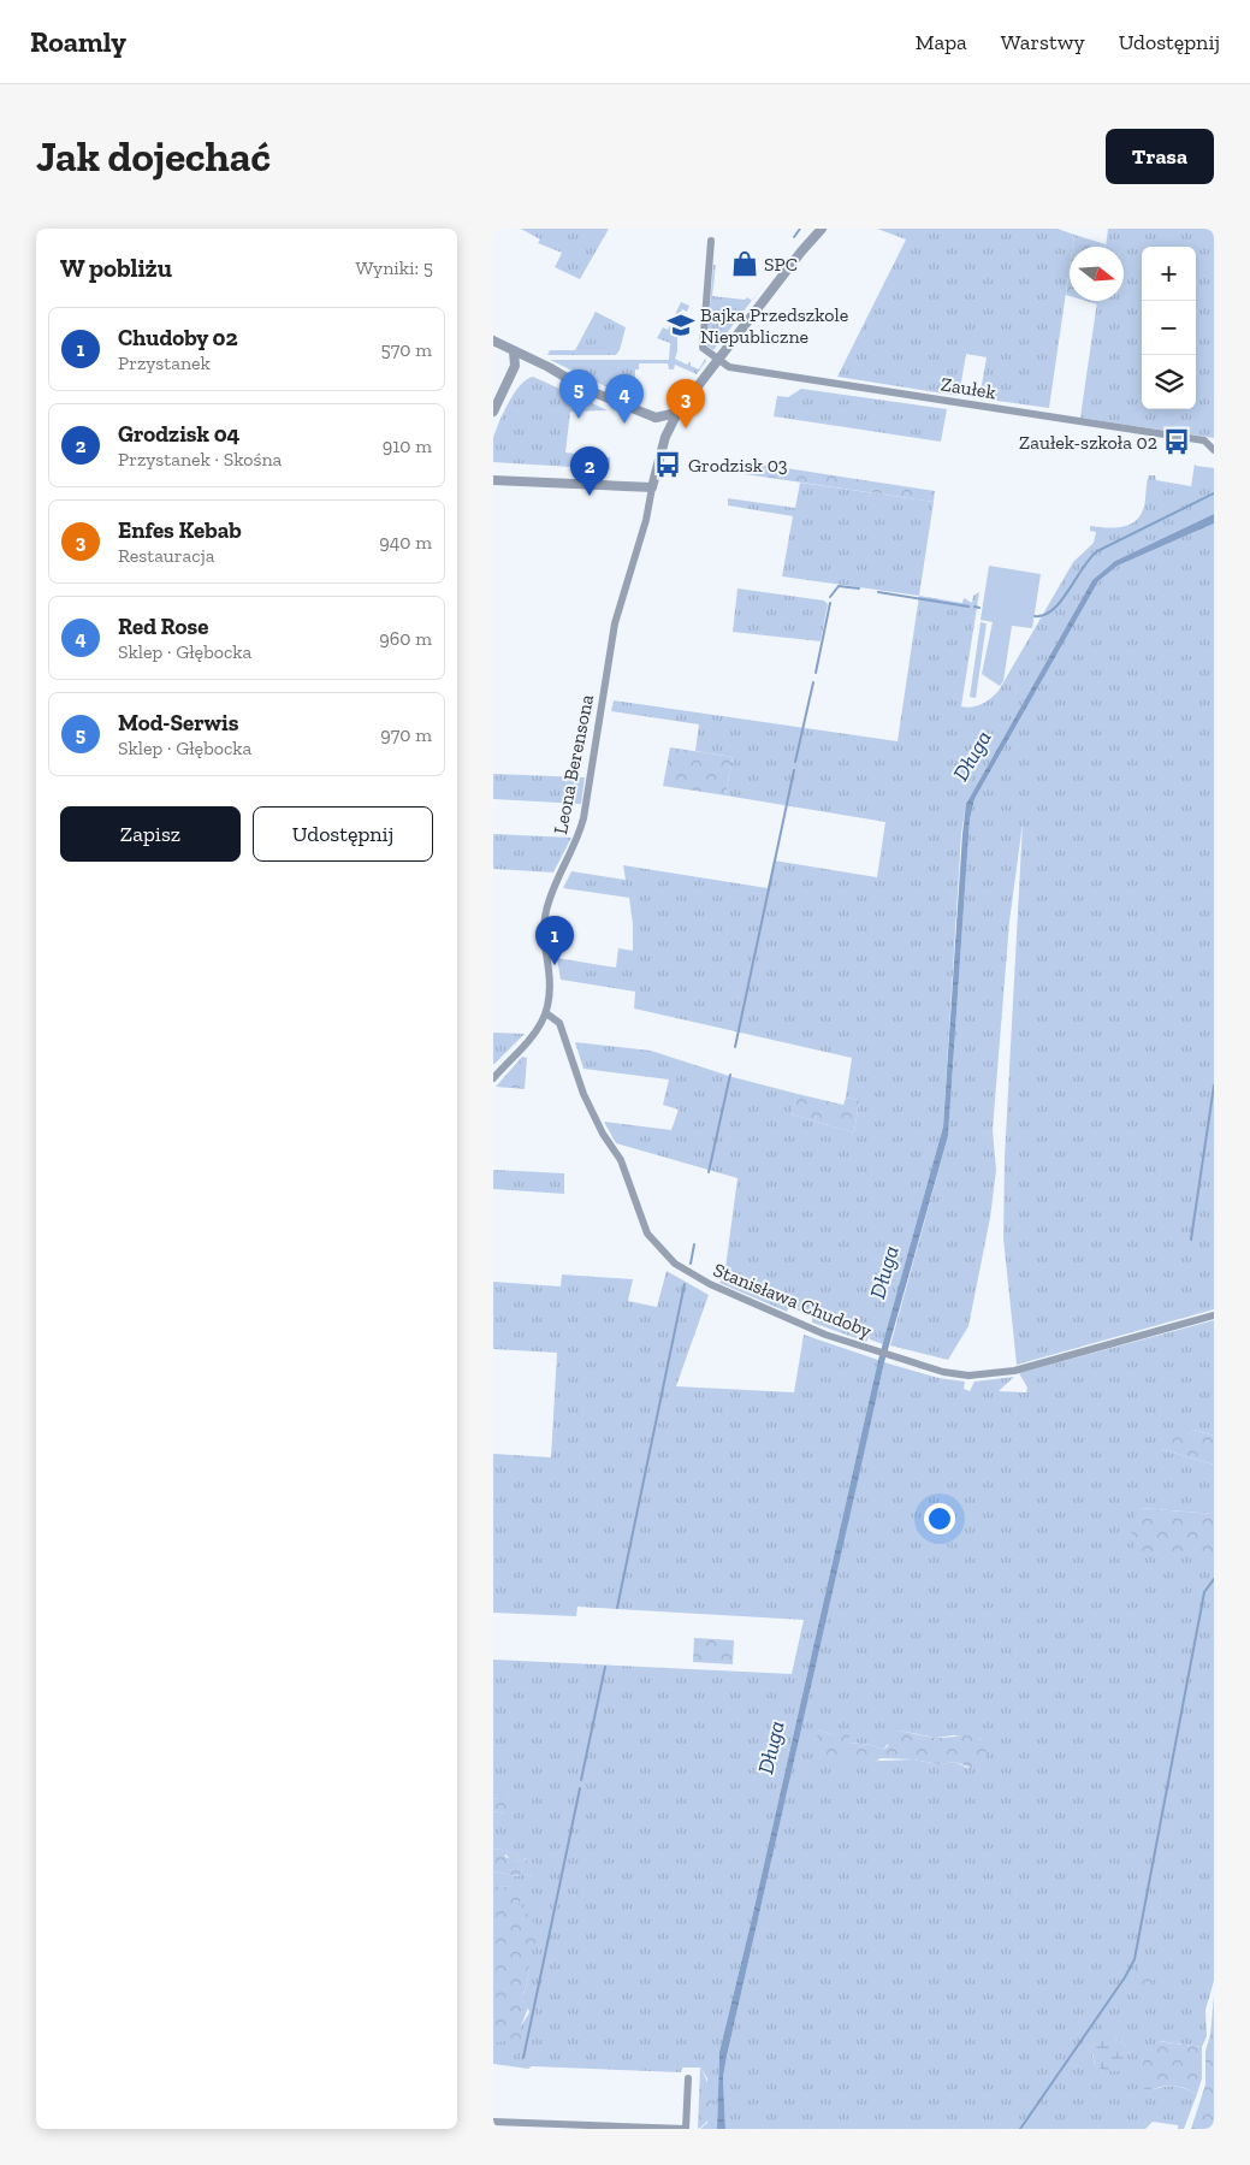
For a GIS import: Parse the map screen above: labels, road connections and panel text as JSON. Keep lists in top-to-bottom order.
{
  "streets": {
    "street": ["Zaułek", "Leona Berensona", "Stanisława Chudoby"]
  },
  "crossings": [
    ["Zaułek", "Leona Berensona"],
    ["Leona Berensona", "Stanisława Chudoby"]
  ],
  "water": ["Długa"],
  "places": {
    "shop": ["SPC"],
    "school or university": ["Bajka Przedszkole Niepubliczne"],
    "bus stop": ["Zaułek-szkoła 02", "Grodzisk 03"]
  },
  "north": "right",
  "page": {
    "header": "Roamly",
    "nav": ["Mapa", "Warstwy", "Udostępnij"],
    "buttons": [
      "Trasa",
      ["Zapisz", "Udostępnij"]
    ],
    "title": "Jak dojechać",
    "heading": ["W pobliżu", "Wyniki: 5"],
    "map_buttons": ["+", "−"],
    "list": [
      {
        "mark": "1",
        "name": "Chudoby 02",
        "note": "Przystanek",
        "value": "570 m"
      },
      {
        "mark": "2",
        "name": "Grodzisk 04",
        "note": "Przystanek · Skośna",
        "value": "910 m"
      },
      {
        "mark": "3",
        "name": "Enfes Kebab",
        "note": "Restauracja",
        "value": "940 m"
      },
      {
        "mark": "4",
        "name": "Red Rose",
        "note": "Sklep · Głębocka",
        "value": "960 m"
      },
      {
        "mark": "5",
        "name": "Mod-Serwis",
        "note": "Sklep · Głębocka",
        "value": "970 m"
      }
    ],
    "pins": [
      "5",
      "4",
      "3",
      "2",
      "1"
    ]
  }
}
